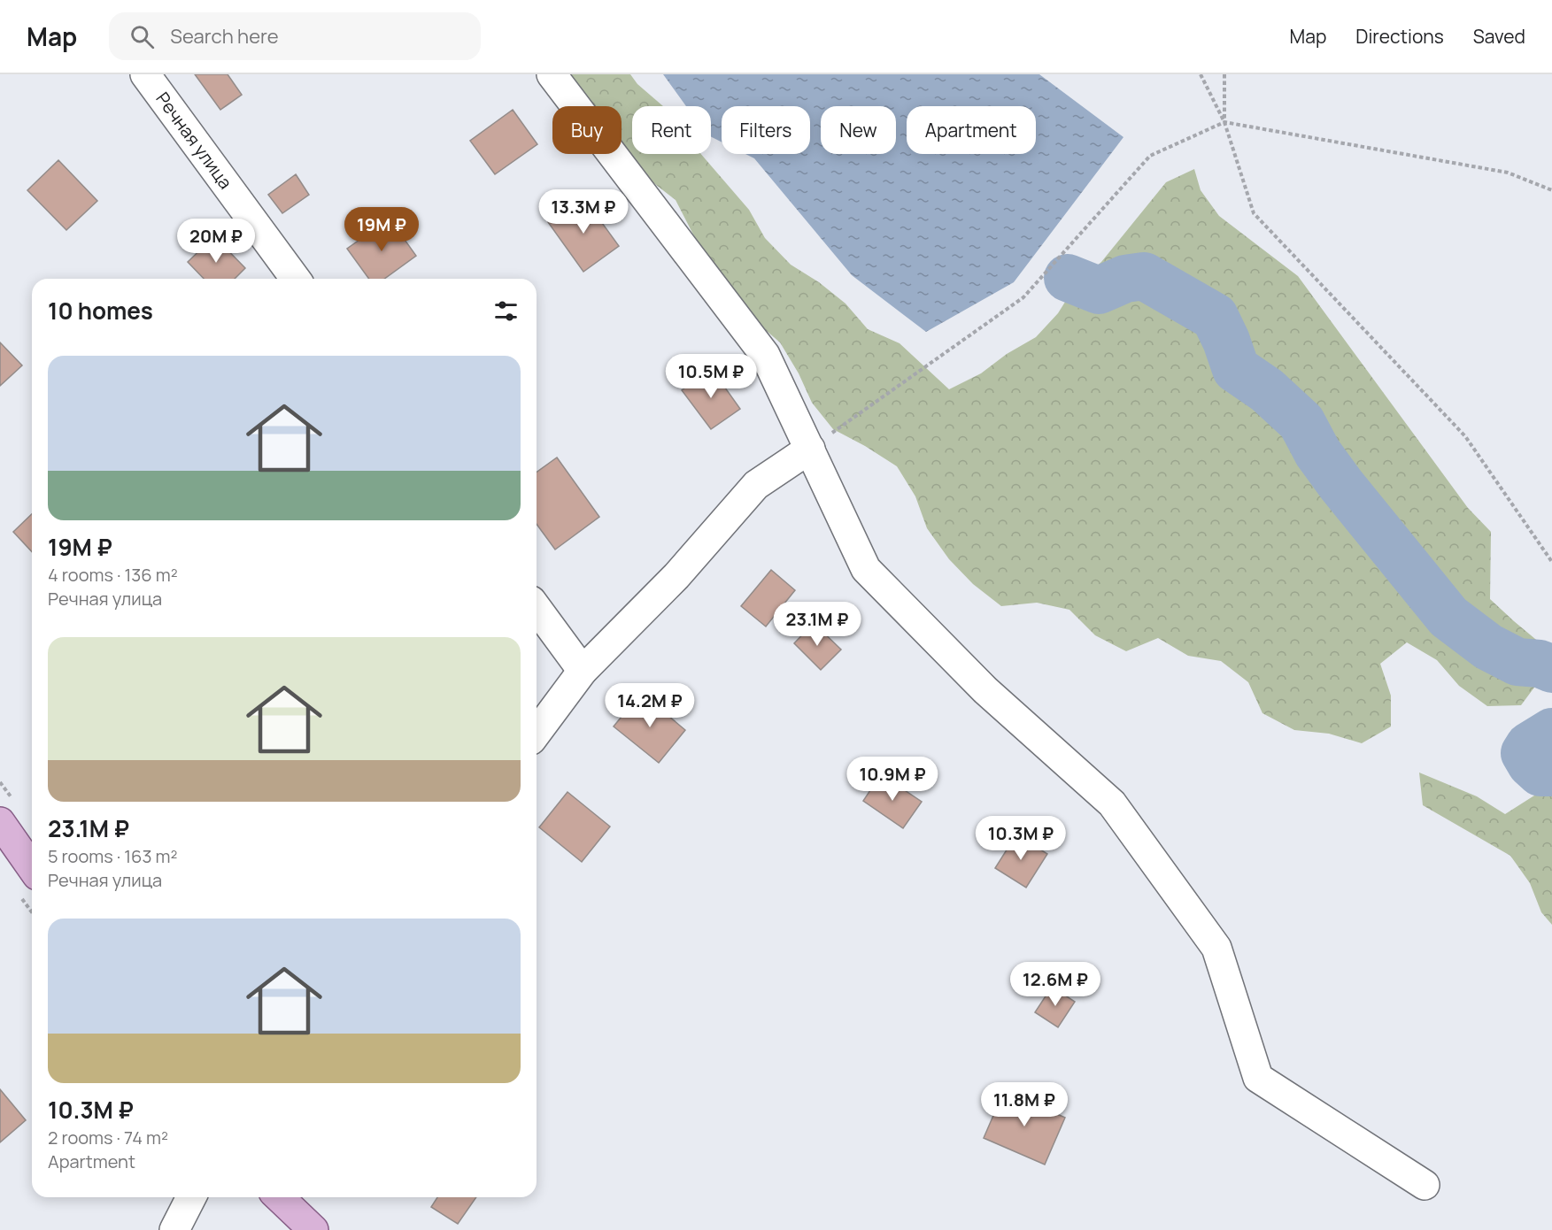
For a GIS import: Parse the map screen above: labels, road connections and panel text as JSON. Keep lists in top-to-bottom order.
{
  "streets": {
    "street": ["Речная улица"]
  },
  "page": {
    "header": "Map",
    "search": "Search here",
    "nav": ["Map", "Directions", "Saved"],
    "chip": [
      "Buy",
      "Rent",
      "Filters",
      "New",
      "Apartment"
    ],
    "price": [
      "13.3M ₽",
      "19M ₽",
      "20M ₽",
      "10.5M ₽",
      "23.1M ₽",
      "14.2M ₽",
      "10.9M ₽",
      "10.3M ₽",
      "12.6M ₽",
      "11.8M ₽"
    ],
    "heading": "10 homes",
    "list": [
      {
        "name": "19M ₽",
        "note": "4 rooms · 136 m² · Речная улица"
      },
      {
        "name": "23.1M ₽",
        "note": "5 rooms · 163 m² · Речная улица"
      },
      {
        "name": "10.3M ₽",
        "note": "2 rooms · 74 m² · Apartment"
      }
    ]
  }
}
